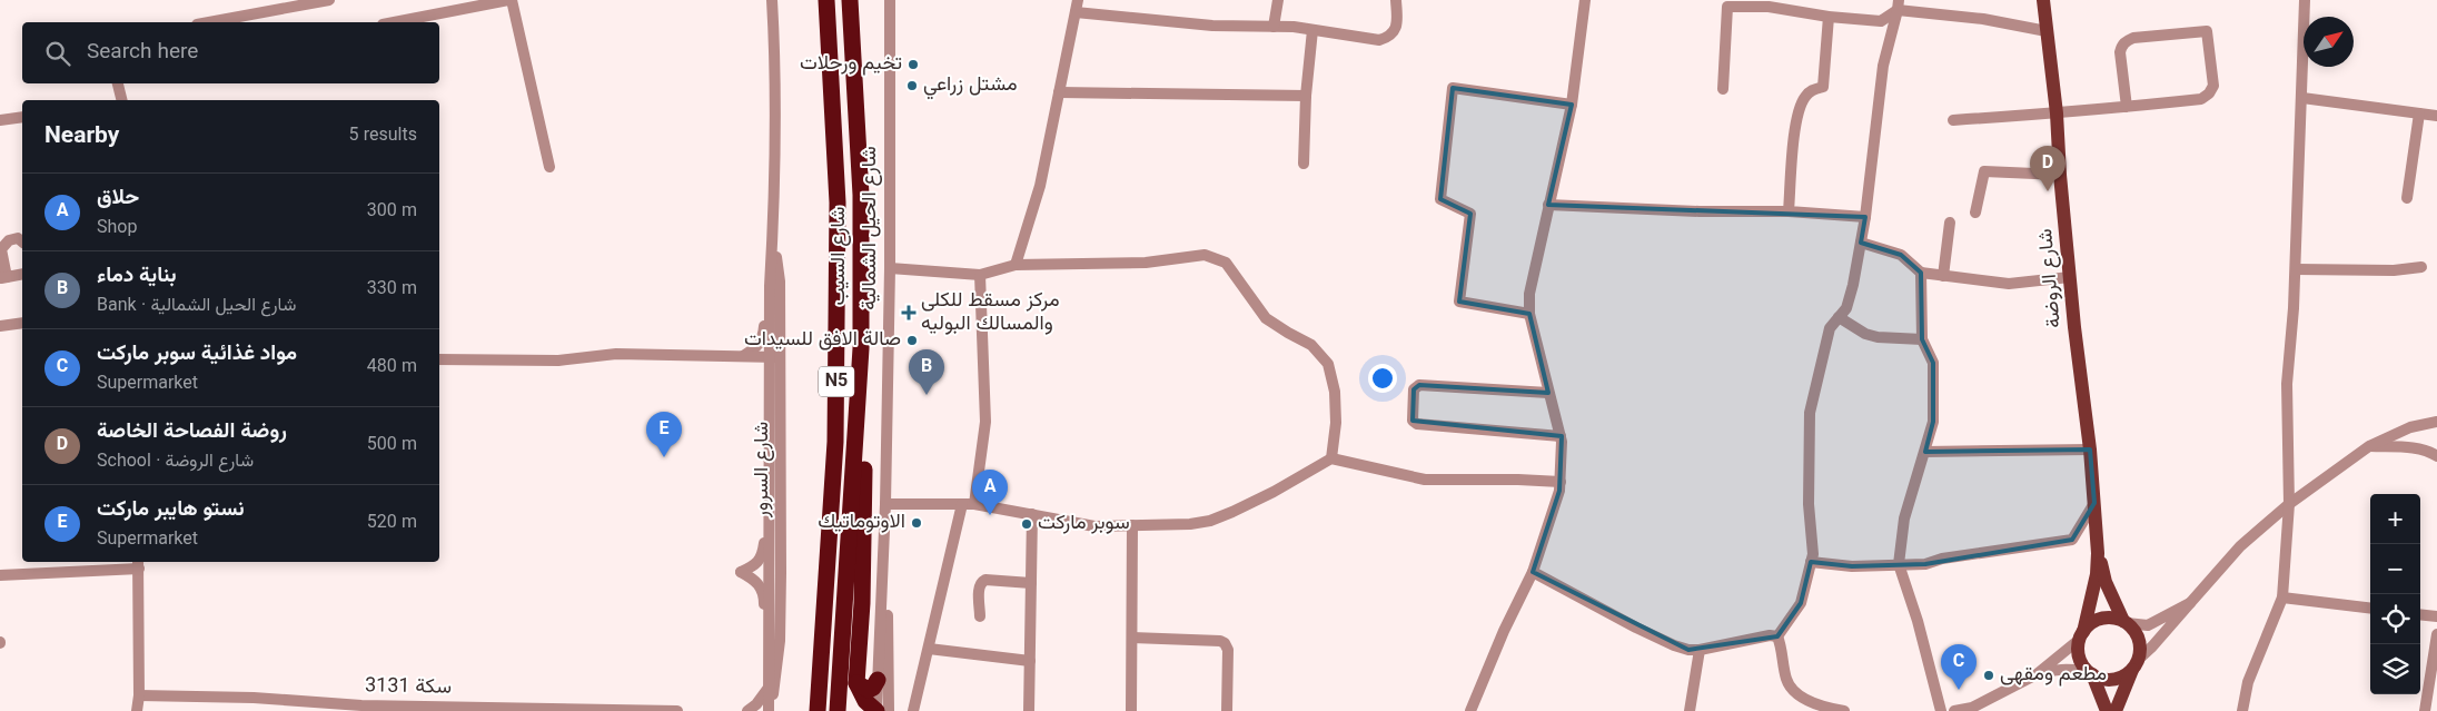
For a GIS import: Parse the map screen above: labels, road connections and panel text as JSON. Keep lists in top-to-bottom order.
{
  "streets": {
    "highway": ["شارع السيب", "N5"],
    "main road": ["شارع الروضة"],
    "street": ["شارع الحيل الشمالية", "شارع السرور", "سكة 3131"]
  },
  "places": {
    "other": [
      "تخيم ورحلات",
      "مشتل زراعي",
      "صالة الافق للسيدات",
      "الاوتوماتيك",
      "سوبر ماركت",
      "مطعم ومقهى"
    ],
    "health": ["مركز مسقط للكلى والمسالك البوليه"]
  },
  "north": "top right",
  "page": {
    "search": "Search here",
    "heading": ["Nearby", "5 results"],
    "pins": [
      "D",
      "B",
      "E",
      "A",
      "C"
    ],
    "list": [
      {
        "mark": "A",
        "name": "حلاق",
        "note": "Shop",
        "value": "300 m"
      },
      {
        "mark": "B",
        "name": "بناية دماء",
        "note": "Bank · شارع الحيل الشمالية",
        "value": "330 m"
      },
      {
        "mark": "C",
        "name": "مواد غذائية سوبر ماركت",
        "note": "Supermarket",
        "value": "480 m"
      },
      {
        "mark": "D",
        "name": "روضة الفصاحة الخاصة",
        "note": "School · شارع الروضة",
        "value": "500 m"
      },
      {
        "mark": "E",
        "name": "نستو هايبر ماركت",
        "note": "Supermarket",
        "value": "520 m"
      }
    ],
    "map_buttons": ["+", "−"]
  }
}
